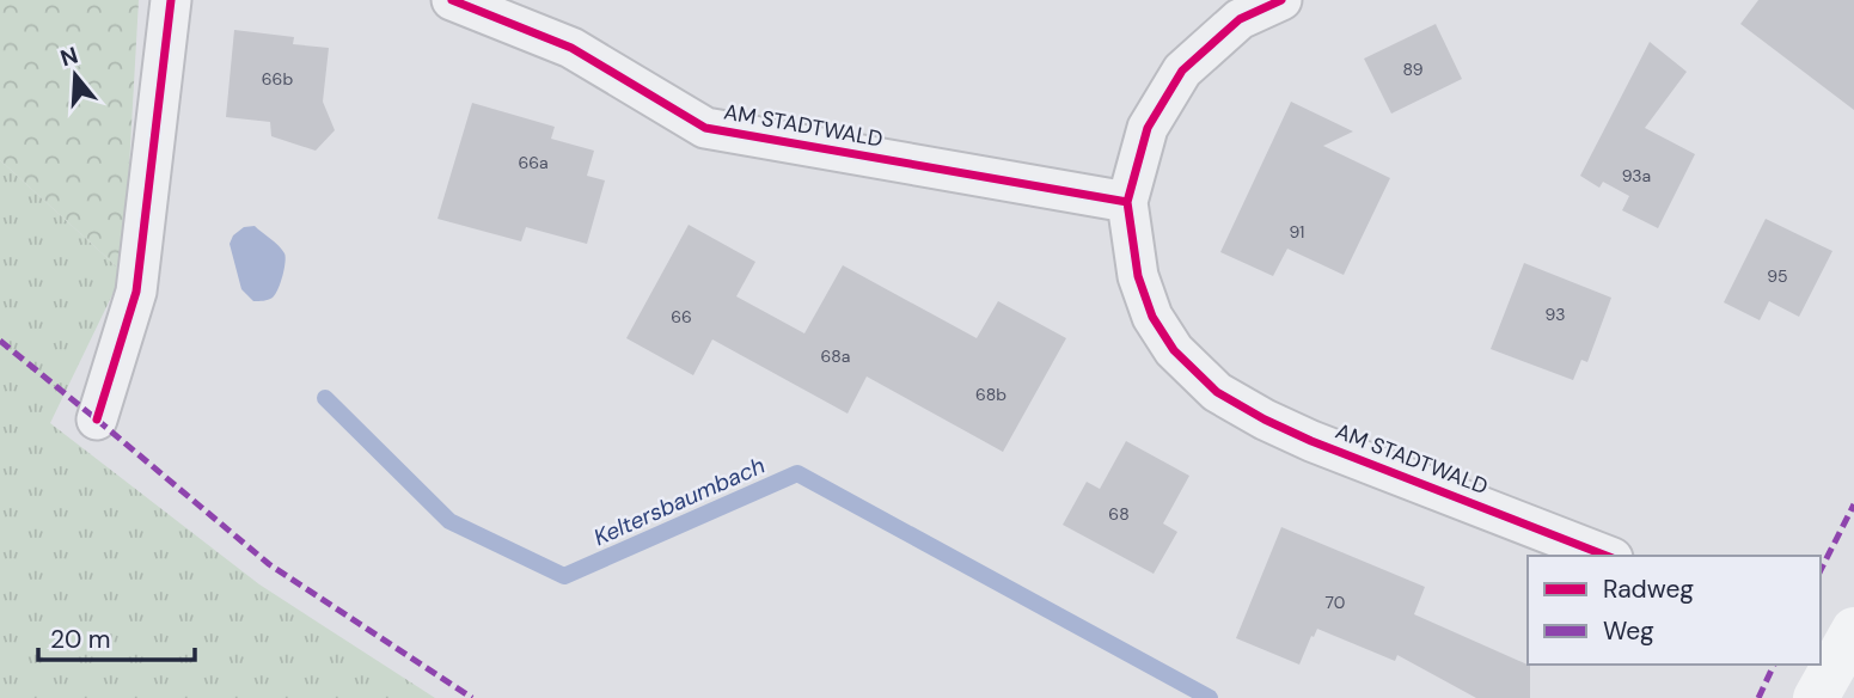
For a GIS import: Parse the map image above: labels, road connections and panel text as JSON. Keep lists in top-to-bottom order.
{
  "streets": {
    "street": ["AM STADTWALD"]
  },
  "water": ["Keltersbaumbach"],
  "house_numbers": [
    "89",
    "66b",
    "66a",
    "93a",
    "91",
    "95",
    "93",
    "66",
    "68a",
    "68b",
    "68",
    "70"
  ],
  "legend": ["Radweg", "Weg"],
  "scale_bar": "20 m",
  "north": "top"
}
